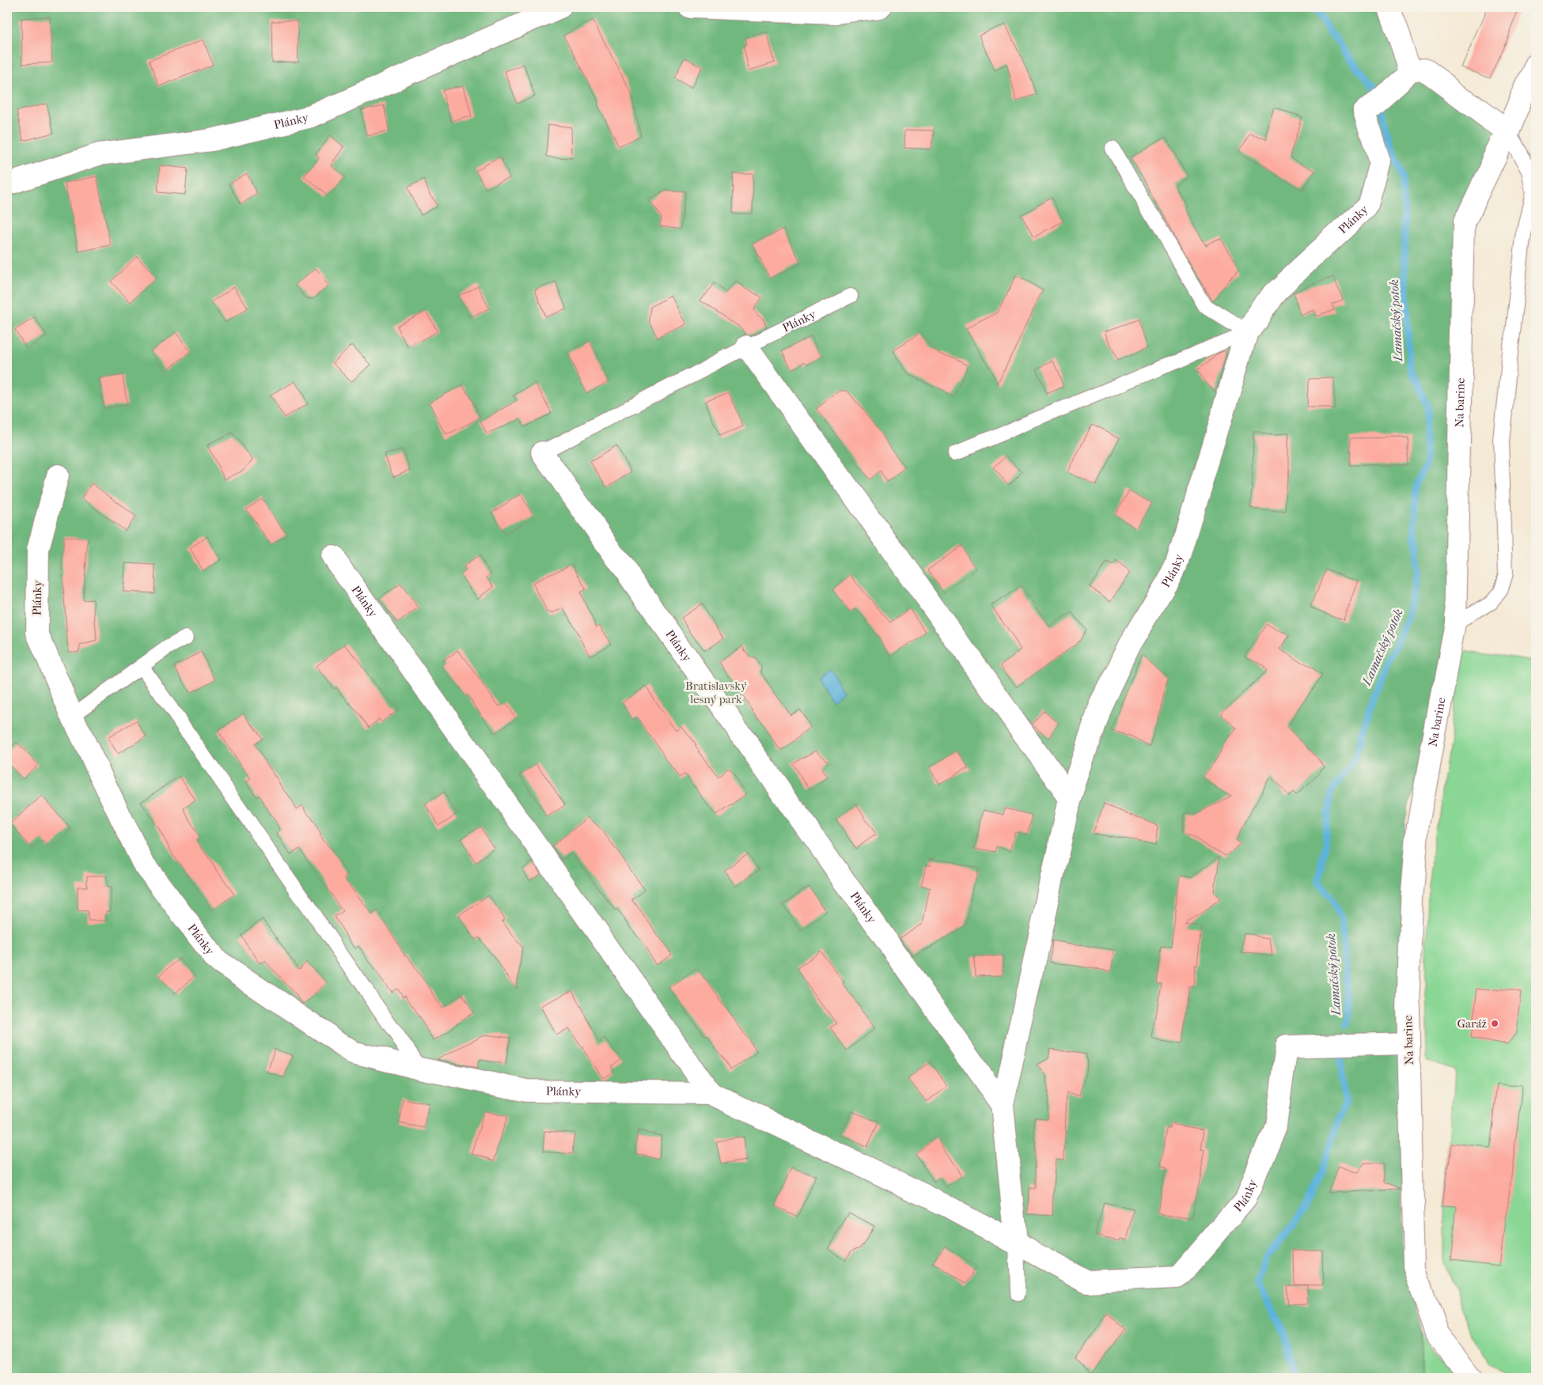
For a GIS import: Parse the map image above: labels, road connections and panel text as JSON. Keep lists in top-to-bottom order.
{
  "streets": {
    "street": ["Plánky", "Na barine"]
  },
  "crossings": [
    ["Plánky", "Na barine"]
  ],
  "water": ["Lamačský potok"],
  "parks": ["Bratislavský lesný park"],
  "places": ["Garáž"]
}
